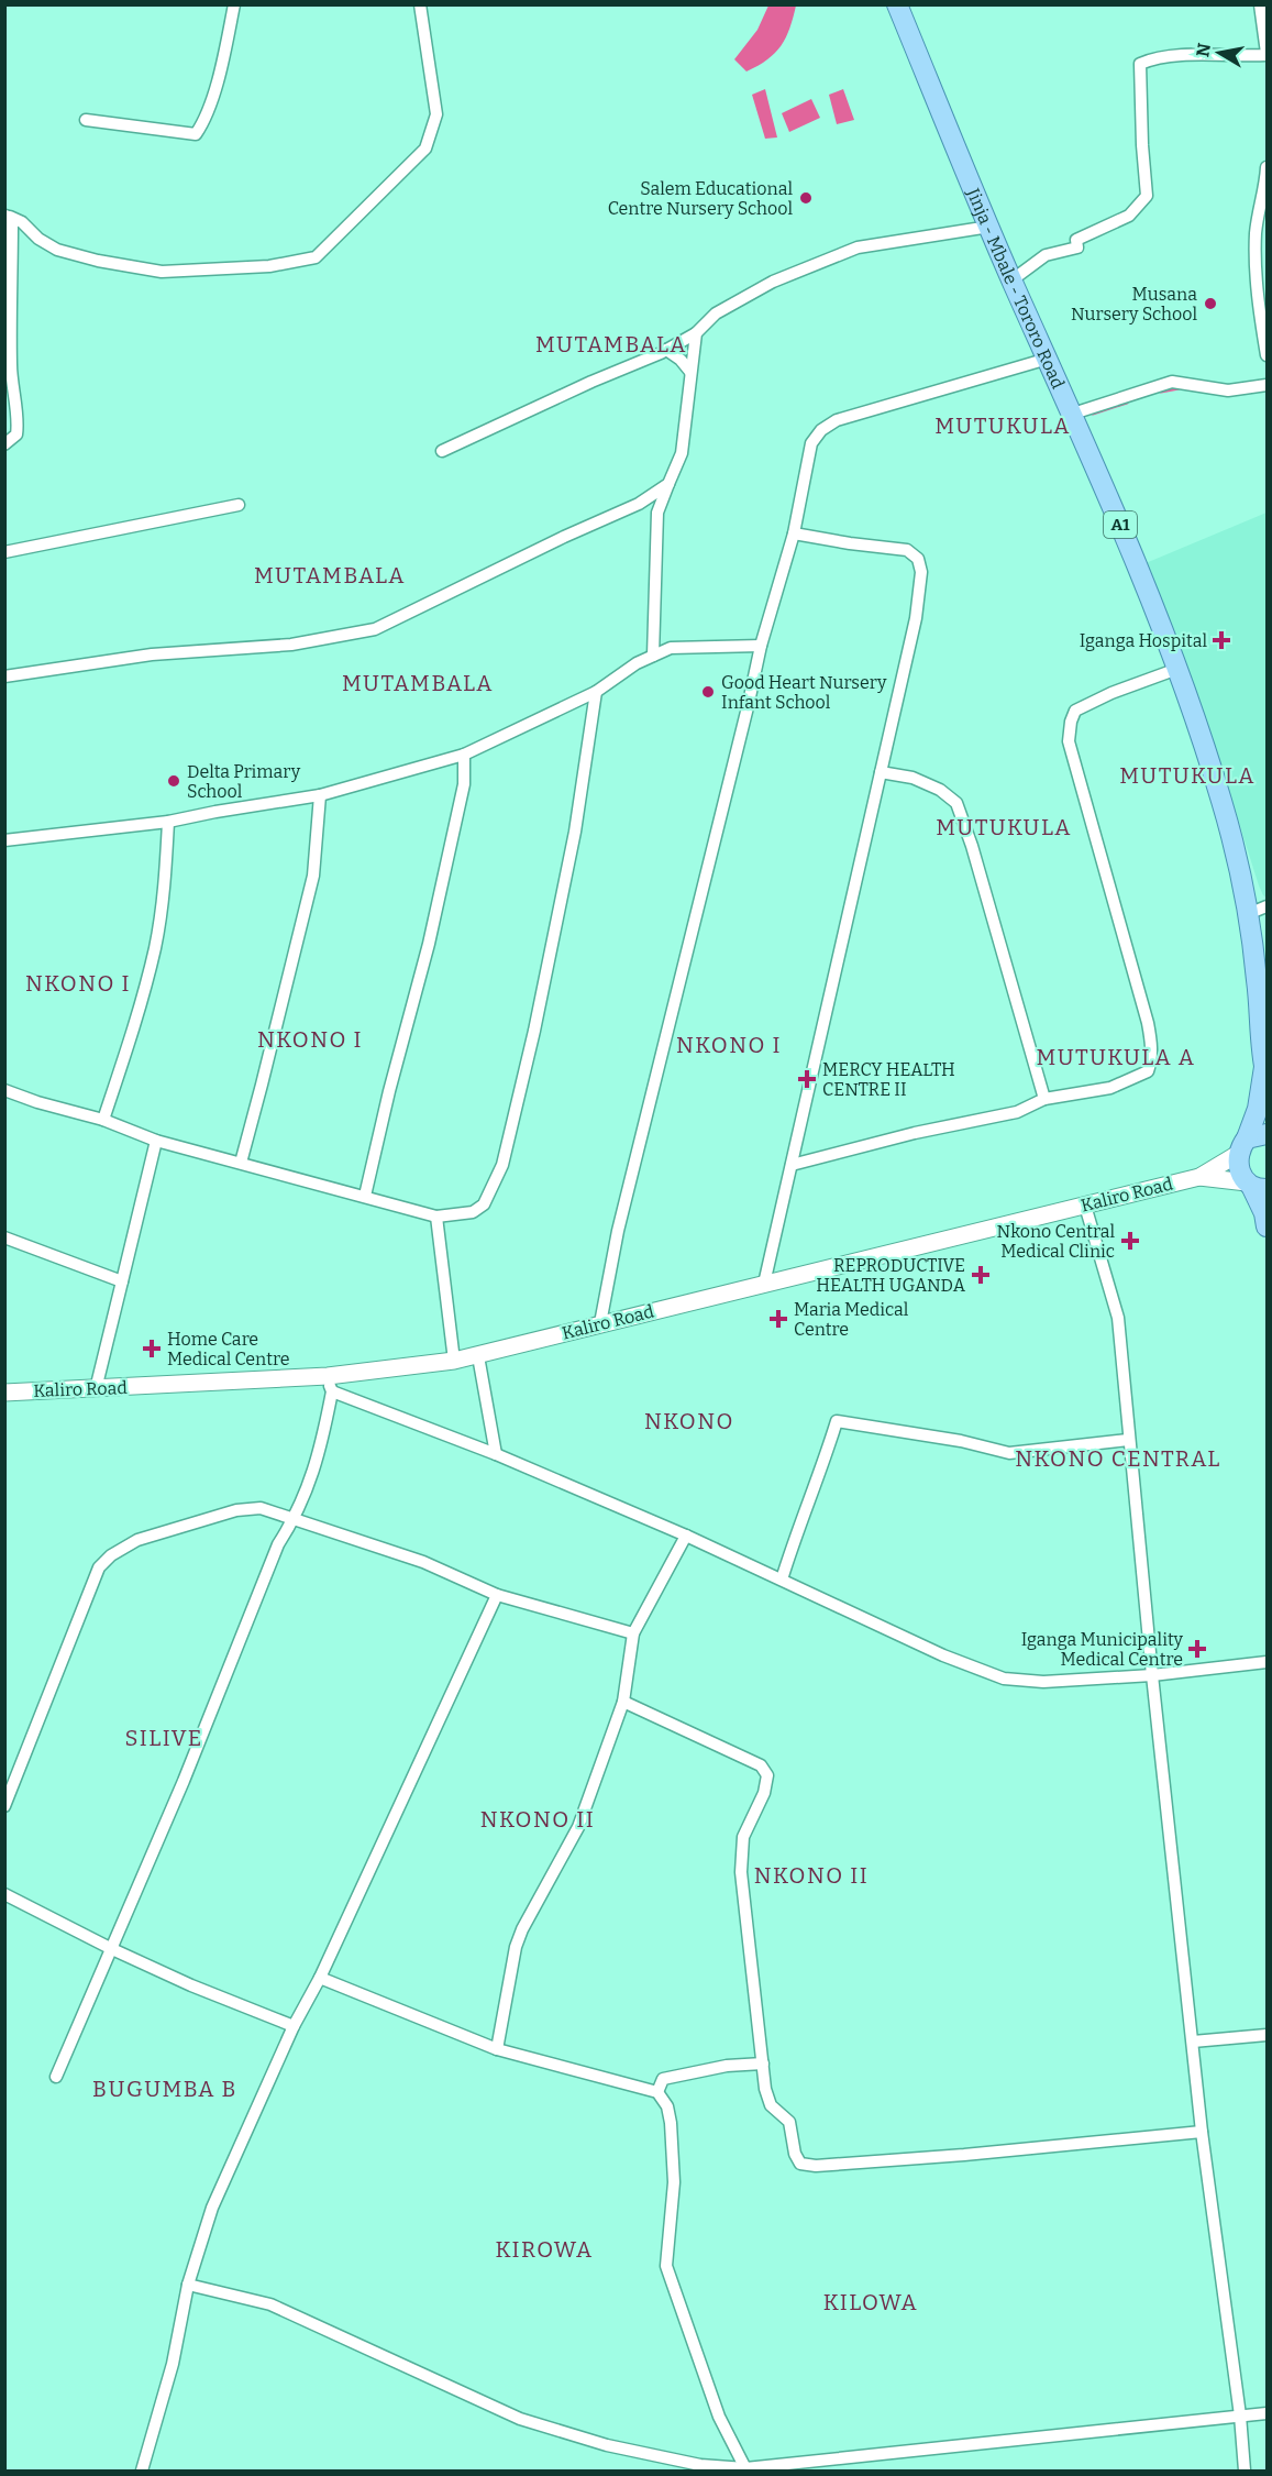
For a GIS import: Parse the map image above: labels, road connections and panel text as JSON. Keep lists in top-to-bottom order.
{
  "streets": {
    "main road": ["Jinja - Mbale - Tororo Road", "A1", "Kaliro Road"]
  },
  "crossings": [
    ["Jinja - Mbale - Tororo Road", "Kaliro Road"]
  ],
  "districts": [
    "MUTAMBALA",
    "MUTUKULA",
    "MUTAMBALA",
    "MUTAMBALA",
    "MUTUKULA",
    "MUTUKULA",
    "NKONO I",
    "NKONO I",
    "NKONO I",
    "MUTUKULA A",
    "NKONO",
    "NKONO CENTRAL",
    "SILIVE",
    "NKONO II",
    "NKONO II",
    "BUGUMBA B",
    "KIROWA",
    "KILOWA"
  ],
  "places": {
    "other": [
      "Salem Educational Centre Nursery School",
      "Musana Nursery School",
      "Good Heart Nursery Infant School",
      "Delta Primary School"
    ],
    "health": [
      "Iganga Hospital",
      "MERCY HEALTH CENTRE II",
      "Nkono Central Medical Clinic",
      "REPRODUCTIVE HEALTH UGANDA",
      "Maria Medical Centre",
      "Home Care Medical Centre",
      "Iganga Municipality Medical Centre"
    ]
  },
  "north": "left"
}
